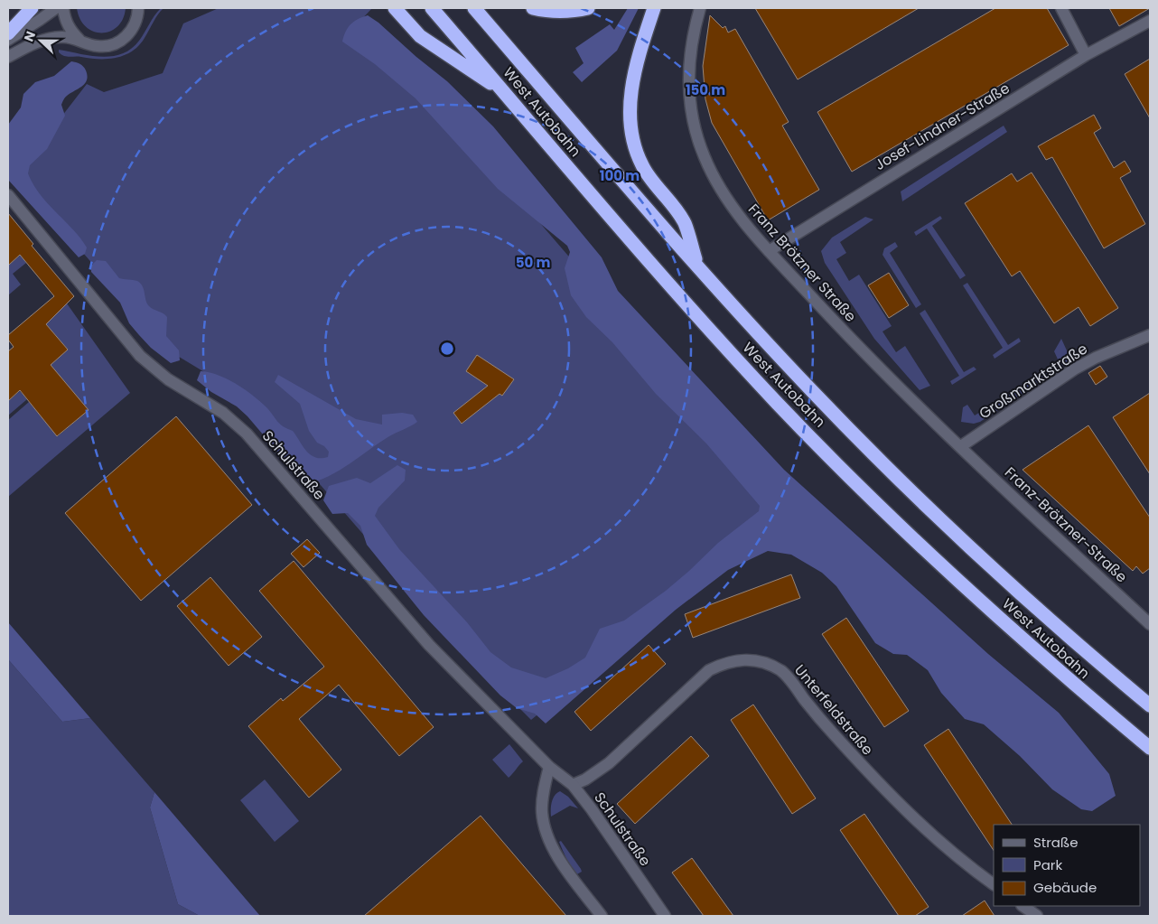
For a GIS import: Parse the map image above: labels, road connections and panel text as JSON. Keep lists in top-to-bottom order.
{
  "streets": {
    "highway": ["West Autobahn"],
    "street": [
      "Josef-Lindner-Straße",
      "Franz Brötzner Straße",
      "Großmarktstraße",
      "Schulstraße",
      "Franz-Brötzner-Straße",
      "Unterfeldstraße"
    ]
  },
  "crossings": [
    ["Josef-Lindner-Straße", "Franz Brötzner Straße"],
    ["Franz Brötzner Straße", "Großmarktstraße"],
    ["Franz Brötzner Straße", "Franz-Brötzner-Straße"],
    ["Großmarktstraße", "Franz-Brötzner-Straße"],
    ["Schulstraße", "Unterfeldstraße"]
  ],
  "legend": ["Straße", "Park", "Gebäude"],
  "north": "left",
  "rings": ["150 m", "100 m", "50 m"]
}
